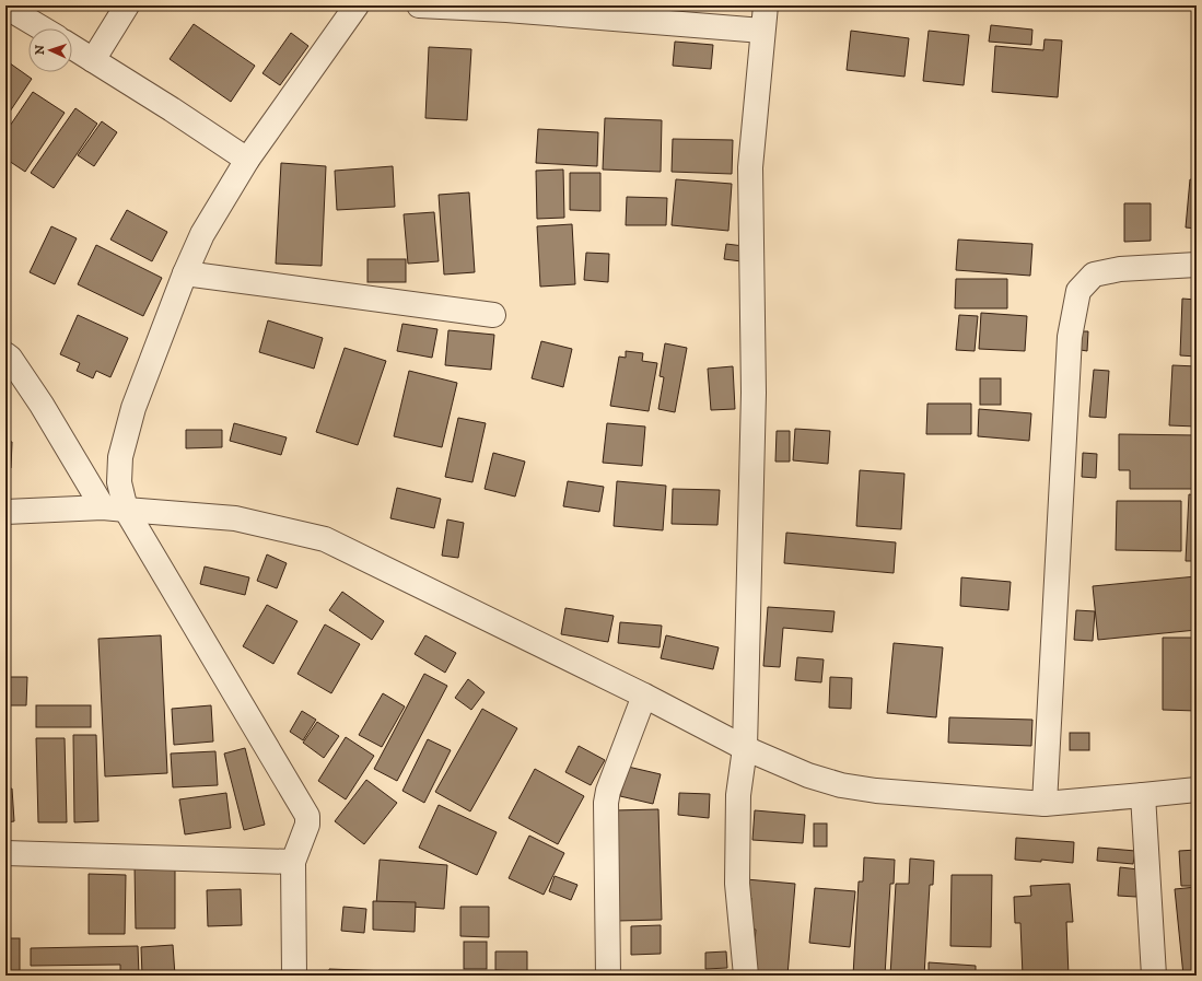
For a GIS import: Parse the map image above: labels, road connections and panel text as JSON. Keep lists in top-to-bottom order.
{
  "north": "left"
}
